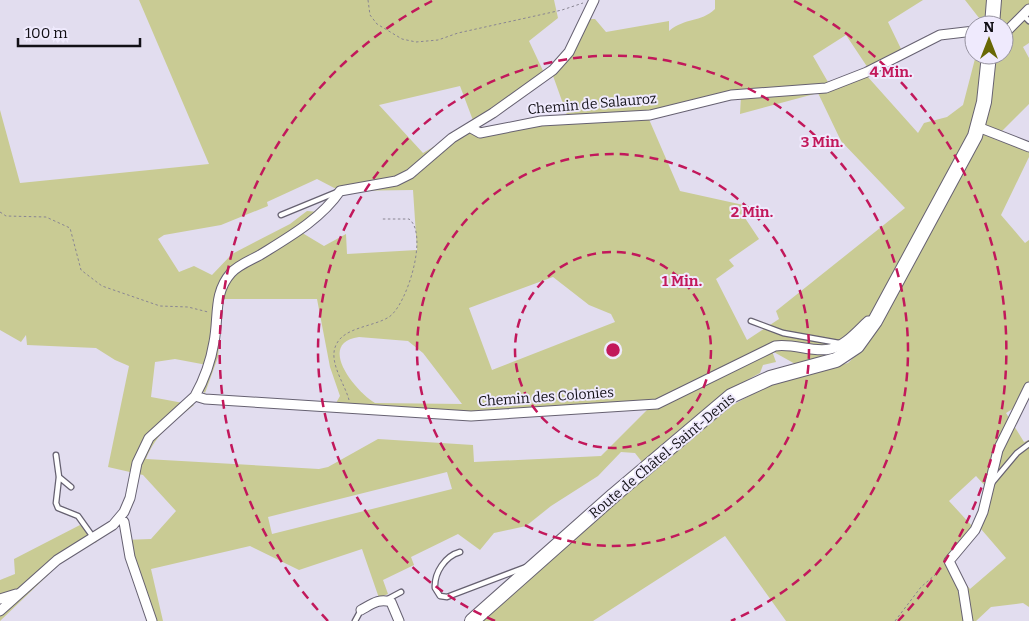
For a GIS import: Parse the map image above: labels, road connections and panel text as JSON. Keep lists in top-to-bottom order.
{
  "streets": {
    "main road": ["Route de Châtel-Saint-Denis"],
    "street": ["Chemin de Salauroz", "Chemin des Colonies"]
  },
  "scale_bar": "100 m",
  "north": "top",
  "rings": [
    "4 Min.",
    "3 Min.",
    "2 Min.",
    "1 Min."
  ]
}
